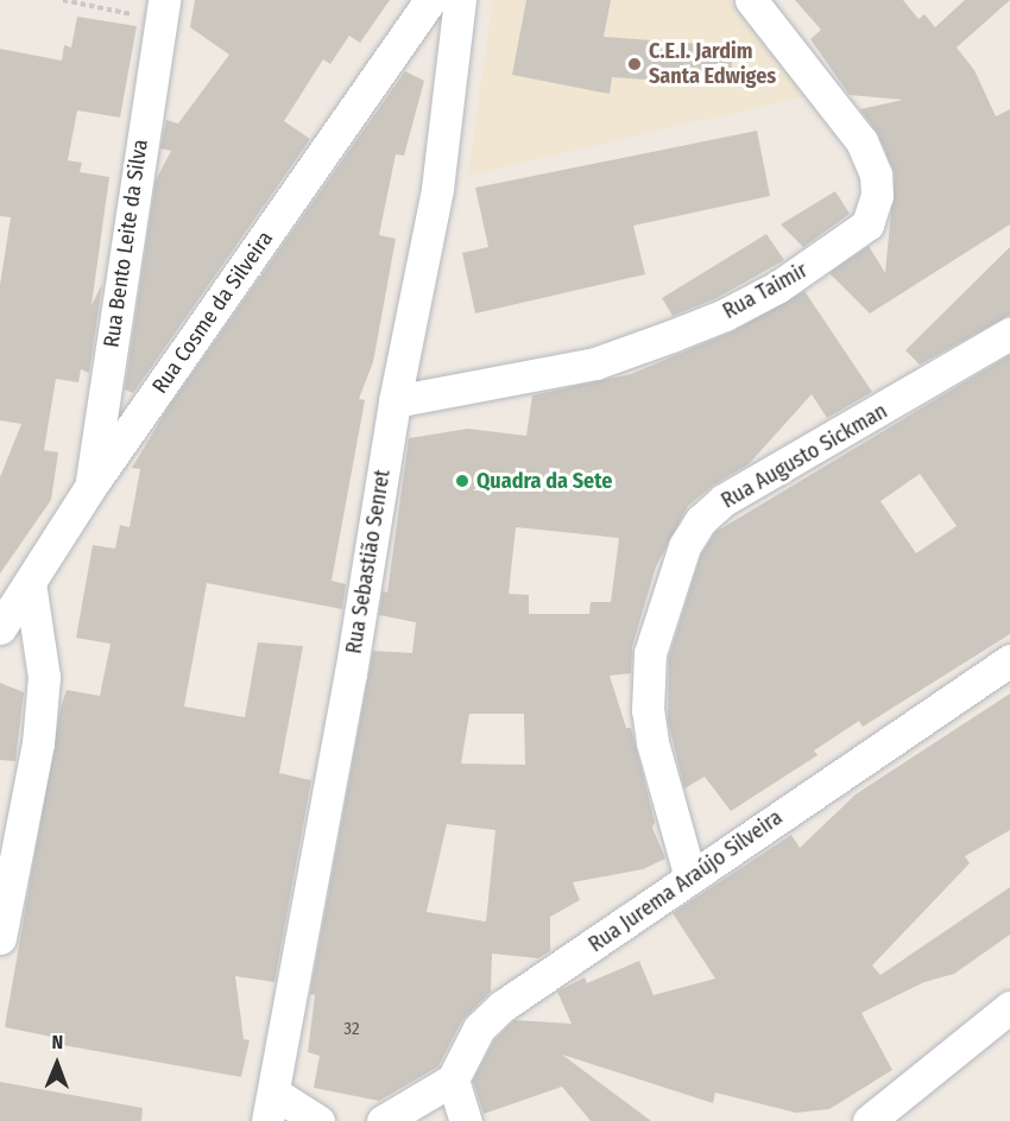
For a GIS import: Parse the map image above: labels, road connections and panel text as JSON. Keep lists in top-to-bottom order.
{
  "streets": {
    "street": [
      "Rua Bento Leite da Silva",
      "Rua Taimir",
      "Rua Cosme da Silveira",
      "Rua Augusto Sickman",
      "Rua Sebastião Senret",
      "Rua Jurema Araújo Silveira"
    ]
  },
  "crossings": [
    ["Rua Bento Leite da Silva", "Rua Cosme da Silveira"],
    ["Rua Taimir", "Rua Sebastião Senret"],
    ["Rua Augusto Sickman", "Rua Jurema Araújo Silveira"]
  ],
  "places": ["C.E.I. Jardim Santa Edwiges", "Quadra da Sete"],
  "house_numbers": ["32"],
  "north": "top"
}
